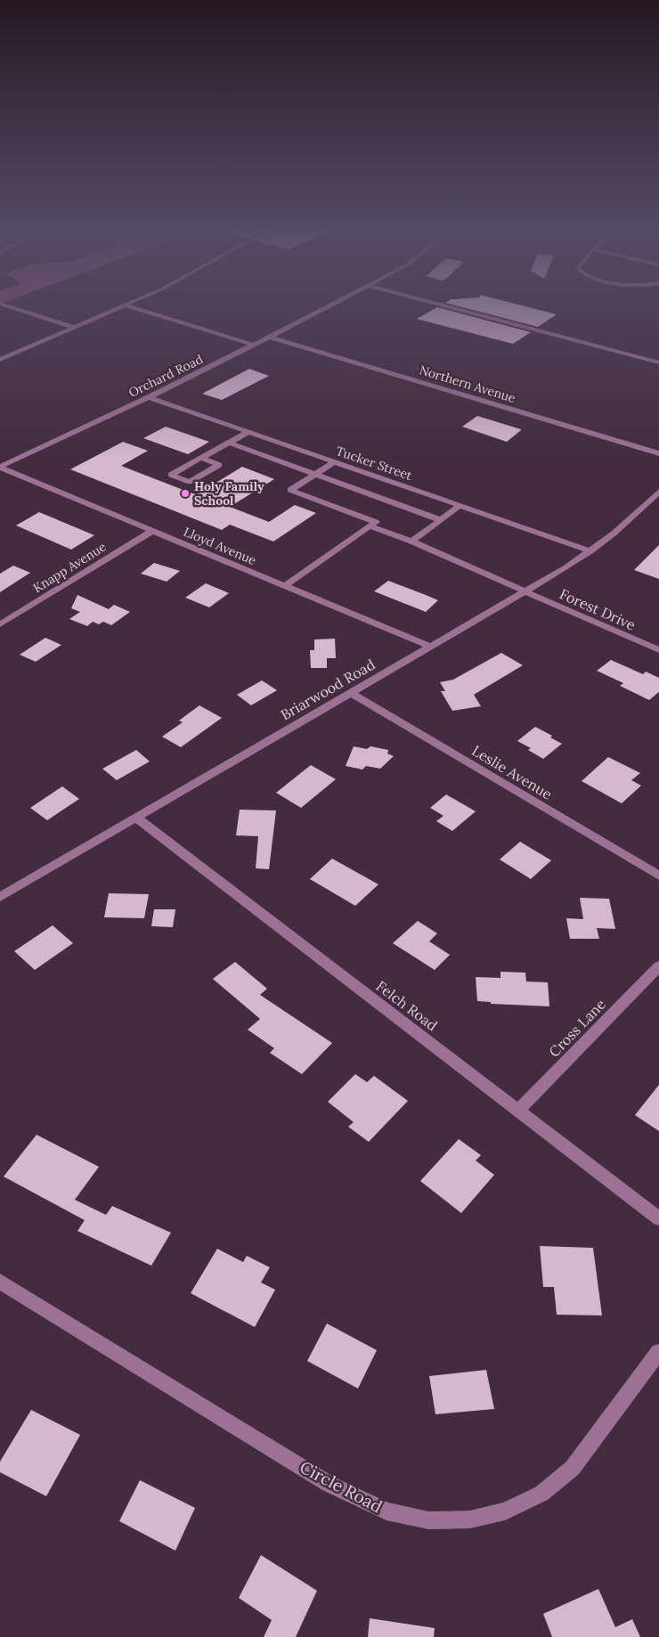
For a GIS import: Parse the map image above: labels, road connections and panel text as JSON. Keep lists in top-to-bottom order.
{
  "streets": {
    "street": [
      "Orchard Road",
      "Northern Avenue",
      "Tucker Street",
      "Lloyd Avenue",
      "Knapp Avenue",
      "Forest Drive",
      "Briarwood Road",
      "Leslie Avenue",
      "Felch Road",
      "Cross Lane",
      "Circle Road"
    ]
  },
  "crossings": [
    ["Orchard Road", "Northern Avenue"],
    ["Orchard Road", "Tucker Street"],
    ["Orchard Road", "Lloyd Avenue"],
    ["Tucker Street", "Briarwood Road"],
    ["Lloyd Avenue", "Knapp Avenue"],
    ["Lloyd Avenue", "Briarwood Road"],
    ["Forest Drive", "Briarwood Road"],
    ["Briarwood Road", "Leslie Avenue"],
    ["Briarwood Road", "Felch Road"],
    ["Felch Road", "Cross Lane"]
  ],
  "places": ["Holy Family School"]
}
